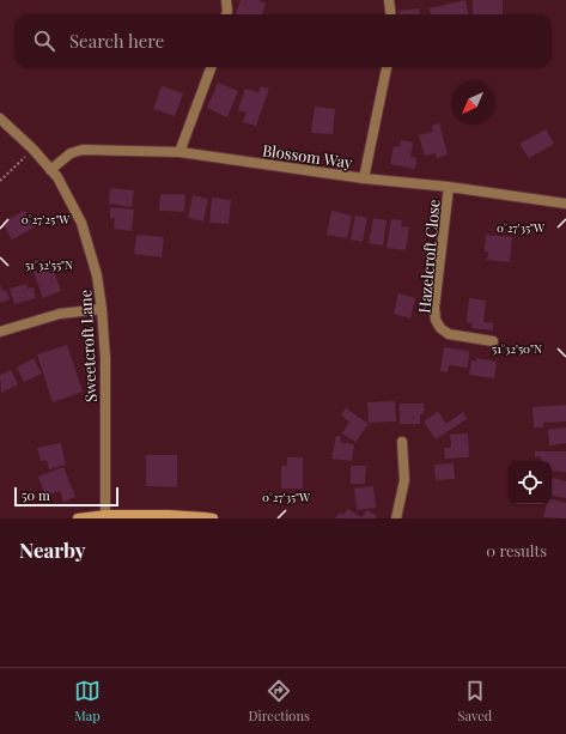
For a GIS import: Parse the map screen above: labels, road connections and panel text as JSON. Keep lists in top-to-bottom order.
{
  "streets": {
    "street": ["Blossom Way", "Hazelcroft Close", "Sweetcroft Lane"]
  },
  "crossings": [
    ["Blossom Way", "Hazelcroft Close"],
    ["Blossom Way", "Sweetcroft Lane"]
  ],
  "scale_bar": "50 m",
  "north": "bottom left",
  "page": {
    "search": "Search here",
    "scale": "50 m",
    "heading": ["Nearby", "0 results"],
    "nav": ["Map", "Directions", "Saved"]
  },
  "coordinates": [
    "0°27'25\"W",
    "0°27'35\"W",
    "51°32'55\"N",
    "51°32'50\"N"
  ]
}
